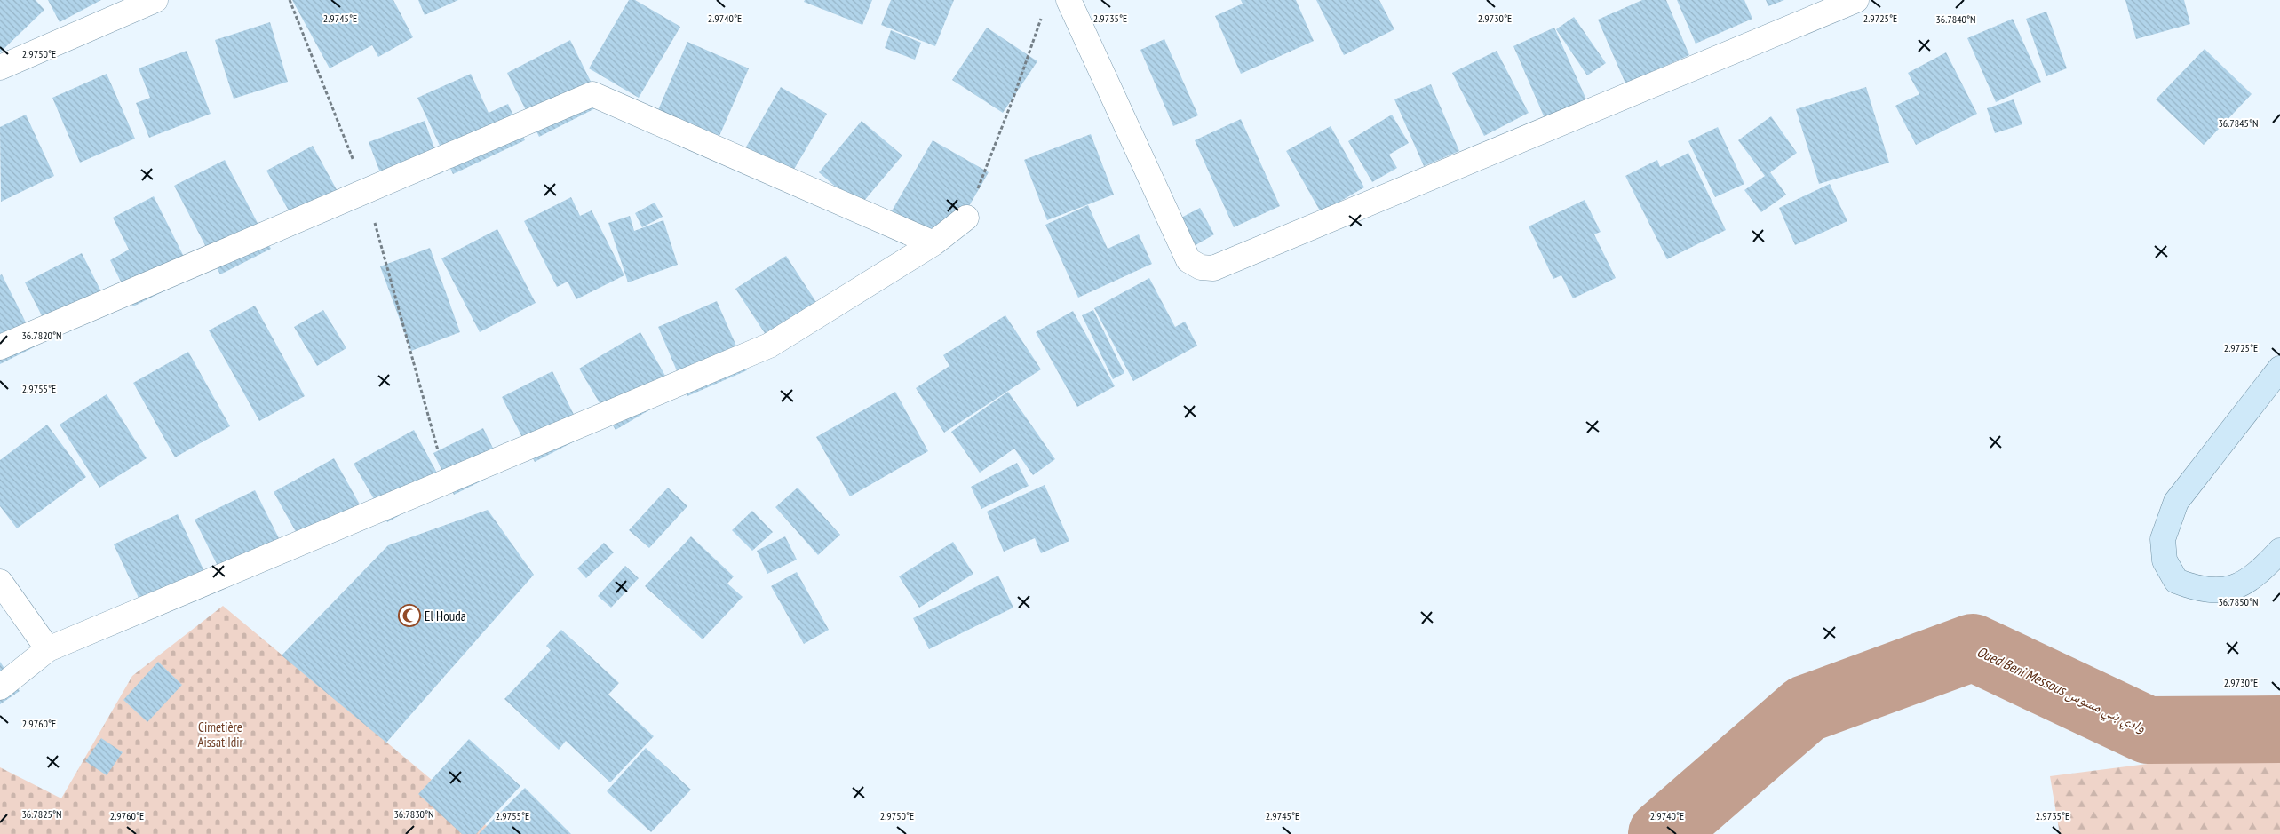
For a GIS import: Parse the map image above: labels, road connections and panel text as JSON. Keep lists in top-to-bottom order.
{
  "water": ["Oued Beni Messous وادي بني مسوس"],
  "parks": ["Cimetière Aissat Idir"],
  "places": {
    "mosque": ["El Houda"]
  },
  "coordinates": [
    "2.9745°E",
    "2.9740°E",
    "2.9735°E",
    "2.9730°E",
    "2.9725°E",
    "36.7840°N",
    "2.9750°E",
    "36.7845°N",
    "36.7820°N",
    "2.9755°E",
    "36.7850°N",
    "2.9760°E",
    "36.7825°N",
    "36.7830°N"
  ]
}
